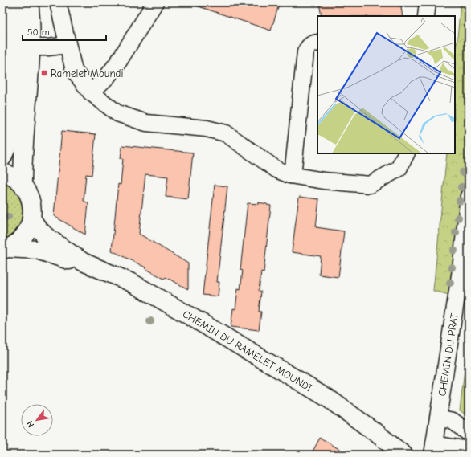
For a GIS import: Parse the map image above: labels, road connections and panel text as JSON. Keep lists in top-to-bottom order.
{
  "streets": {
    "main road": ["CHEMIN DU RAMELET MOUNDI"],
    "street": ["CHEMIN DU PRAT"]
  },
  "places": {
    "transit": ["Ramelet Moundi"]
  },
  "scale_bar": "50 m",
  "north": "bottom left"
}
